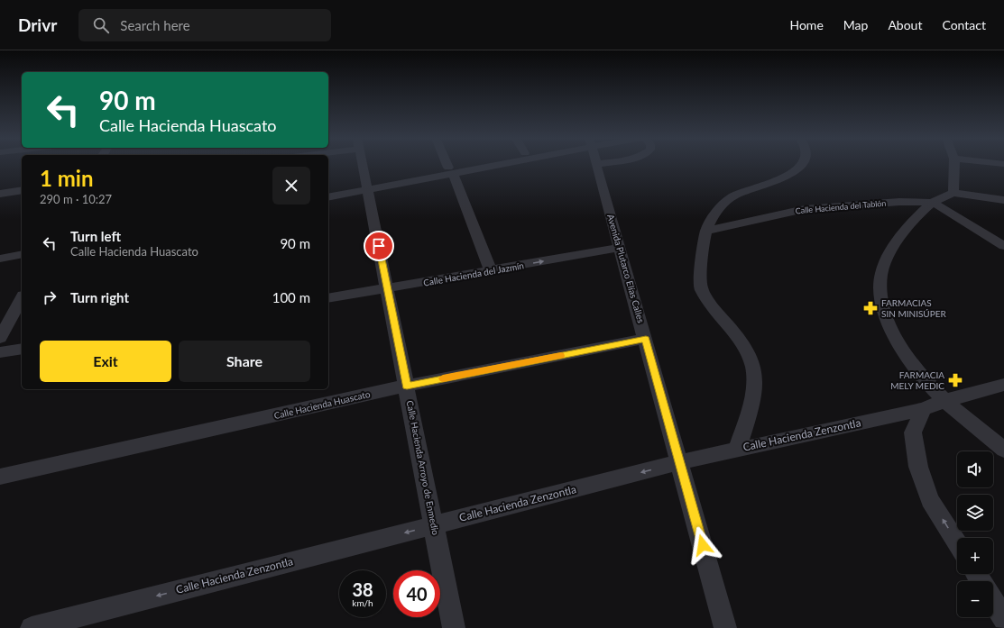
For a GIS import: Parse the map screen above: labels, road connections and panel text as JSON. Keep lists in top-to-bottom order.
{
  "streets": {
    "street": [
      "Calle Hacienda del Tablón",
      "Avenida Plutarco Elías Calles",
      "Calle Hacienda del Jazmín",
      "Calle Hacienda Huascato",
      "Calle Hacienda Zenzontla",
      "Calle Hacienda Arroyo de Enmedio"
    ]
  },
  "crossings": [
    ["Avenida Plutarco Elías Calles", "Calle Hacienda del Jazmín"],
    ["Avenida Plutarco Elías Calles", "Calle Hacienda Huascato"],
    ["Avenida Plutarco Elías Calles", "Calle Hacienda Zenzontla"],
    ["Calle Hacienda del Jazmín", "Calle Hacienda Arroyo de Enmedio"],
    ["Calle Hacienda Huascato", "Calle Hacienda Arroyo de Enmedio"],
    ["Calle Hacienda Zenzontla", "Calle Hacienda Arroyo de Enmedio"]
  ],
  "one_way": ["Calle Hacienda del Jazmín", "Calle Hacienda Zenzontla"],
  "places": {
    "pharmacy": ["FARMACIAS SIN MINISÚPER", "FARMACIA MELY MEDIC"]
  },
  "page": {
    "header": "Drivr",
    "search": "Search here",
    "nav": [
      "Home",
      "Map",
      "About",
      "Contact"
    ],
    "turn": ["90 m", "Calle Hacienda Huascato"],
    "heading": ["1 min", "290 m · 10:27"],
    "list": [
      {
        "name": "Turn left",
        "note": "Calle Hacienda Huascato",
        "value": "90 m"
      },
      {
        "name": "Turn right",
        "value": "100 m"
      }
    ],
    "buttons": ["Exit", "Share"],
    "map_buttons": ["+", "−"],
    "speed": "38 km/h",
    "limit": "40"
  }
}
